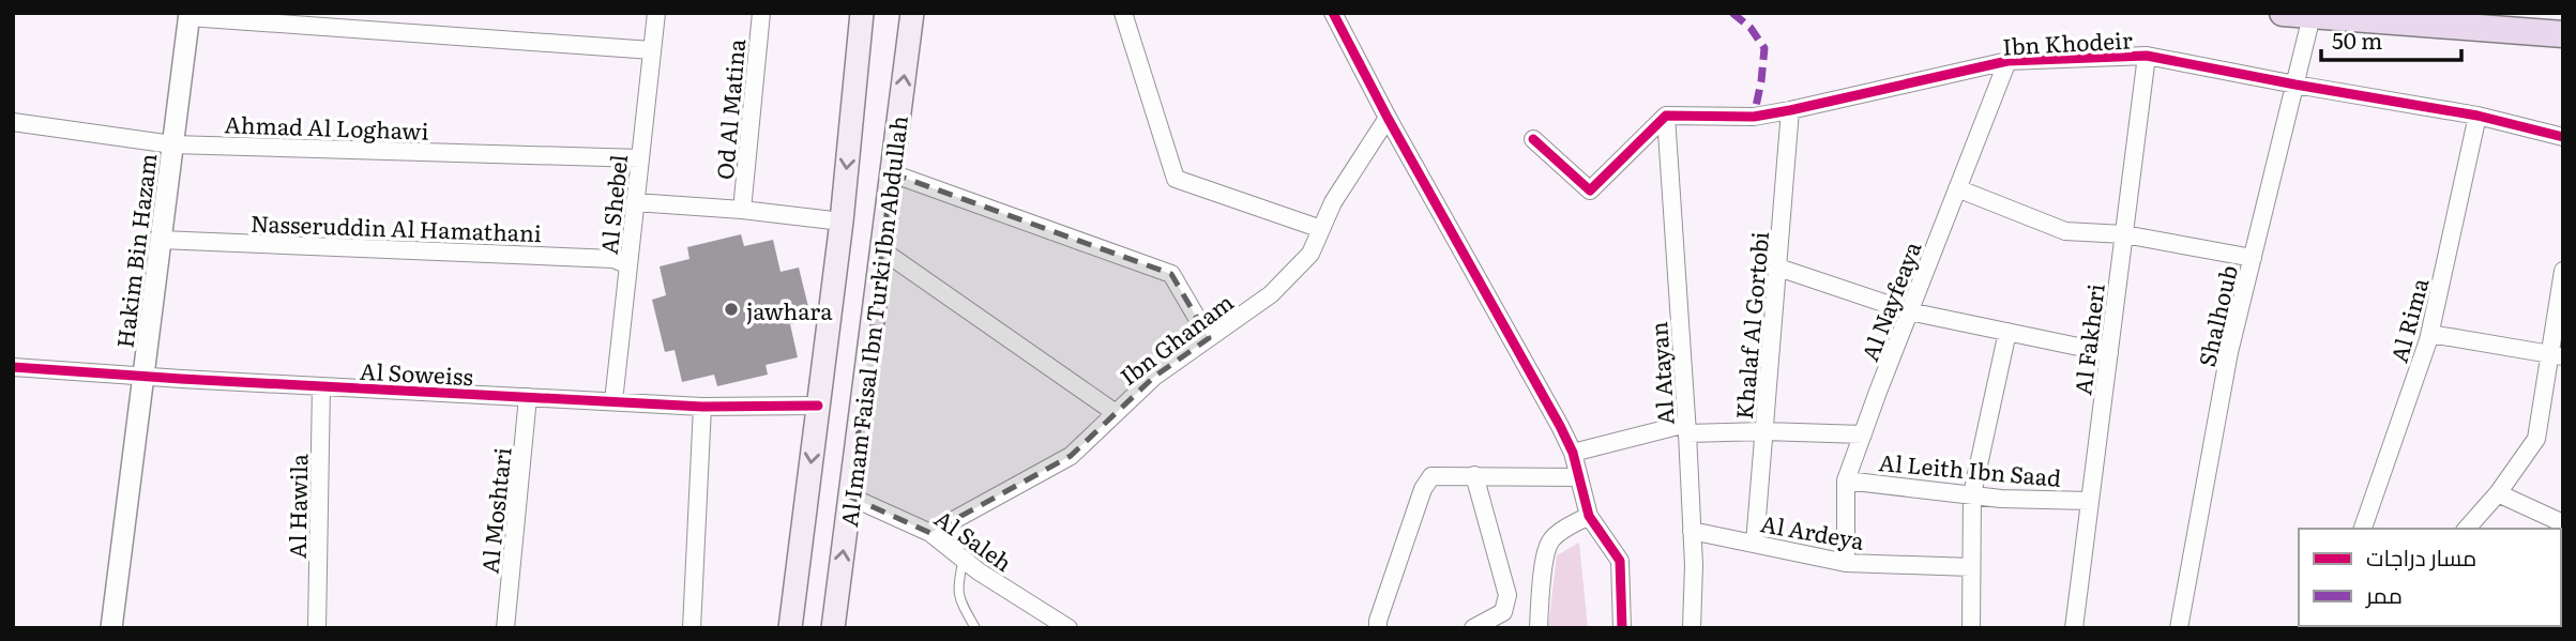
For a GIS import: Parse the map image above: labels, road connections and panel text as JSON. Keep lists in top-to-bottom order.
{
  "streets": {
    "main road": ["Al Imam Faisal Ibn Turki Ibn Abdullah"],
    "street": [
      "Ibn Khodeir",
      "Od Al Matina",
      "Ahmad Al Loghawi",
      "Al Shebel",
      "Nasseruddin Al Hamathani",
      "Hakim Bin Hazam",
      "Al Nayfeaya",
      "Shalhoub",
      "Al Rima",
      "Khalaf Al Gortobi",
      "Ibn Ghanam",
      "Al Fakheri",
      "Al Soweiss",
      "Al Atayan",
      "Al Leith Ibn Saad",
      "Al Hawila",
      "Al Moshtari",
      "Al Ardeya",
      "Al Saleh"
    ]
  },
  "crossings": [
    ["Ibn Khodeir", "Al Nayfeaya"],
    ["Ibn Khodeir", "Shalhoub"],
    ["Ibn Khodeir", "Al Rima"],
    ["Ibn Khodeir", "Khalaf Al Gortobi"],
    ["Ibn Khodeir", "Al Fakheri"],
    ["Ibn Khodeir", "Al Atayan"],
    ["Ahmad Al Loghawi", "Al Shebel"],
    ["Ahmad Al Loghawi", "Hakim Bin Hazam"],
    ["Al Shebel", "Nasseruddin Al Hamathani"],
    ["Al Shebel", "Al Soweiss"],
    ["Nasseruddin Al Hamathani", "Hakim Bin Hazam"],
    ["Hakim Bin Hazam", "Al Soweiss"],
    ["Al Nayfeaya", "Al Leith Ibn Saad"],
    ["Al Nayfeaya", "Al Ardeya"],
    ["Al Imam Faisal Ibn Turki Ibn Abdullah", "Al Soweiss"],
    ["Al Imam Faisal Ibn Turki Ibn Abdullah", "Al Saleh"],
    ["Khalaf Al Gortobi", "Al Leith Ibn Saad"],
    ["Khalaf Al Gortobi", "Al Ardeya"],
    ["Ibn Ghanam", "Al Saleh"],
    ["Al Fakheri", "Al Leith Ibn Saad"],
    ["Al Soweiss", "Al Hawila"],
    ["Al Soweiss", "Al Moshtari"],
    ["Al Atayan", "Al Leith Ibn Saad"],
    ["Al Atayan", "Al Ardeya"]
  ],
  "places": ["jawhara"],
  "legend": ["مسار دراجات", "ممر"],
  "scale_bar": "50 m"
}
